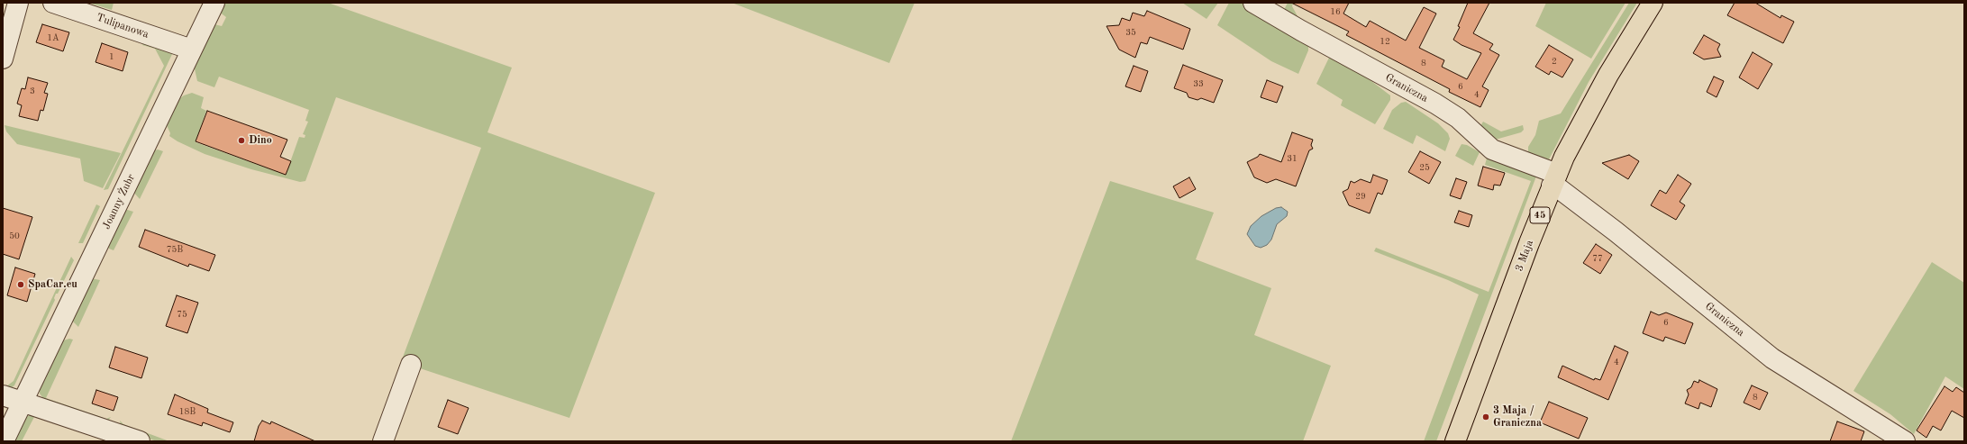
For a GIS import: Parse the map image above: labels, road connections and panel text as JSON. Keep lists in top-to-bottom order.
{
  "streets": {
    "main road": ["45", "3 Maja"],
    "street": ["Tulipanowa", "Graniczna", "Joanny Żubr"]
  },
  "crossings": [
    ["Tulipanowa", "Joanny Żubr"],
    ["Graniczna", "3 Maja"]
  ],
  "places": ["Dino", "SpaCar.eu", "3 Maja / Graniczna"],
  "house_numbers": [
    "16",
    "35",
    "1A",
    "12",
    "1",
    "2",
    "8",
    "33",
    "6",
    "3",
    "4",
    "31",
    "25",
    "29",
    "50",
    "75B",
    "77",
    "75",
    "6",
    "4",
    "8",
    "18B"
  ]
}
